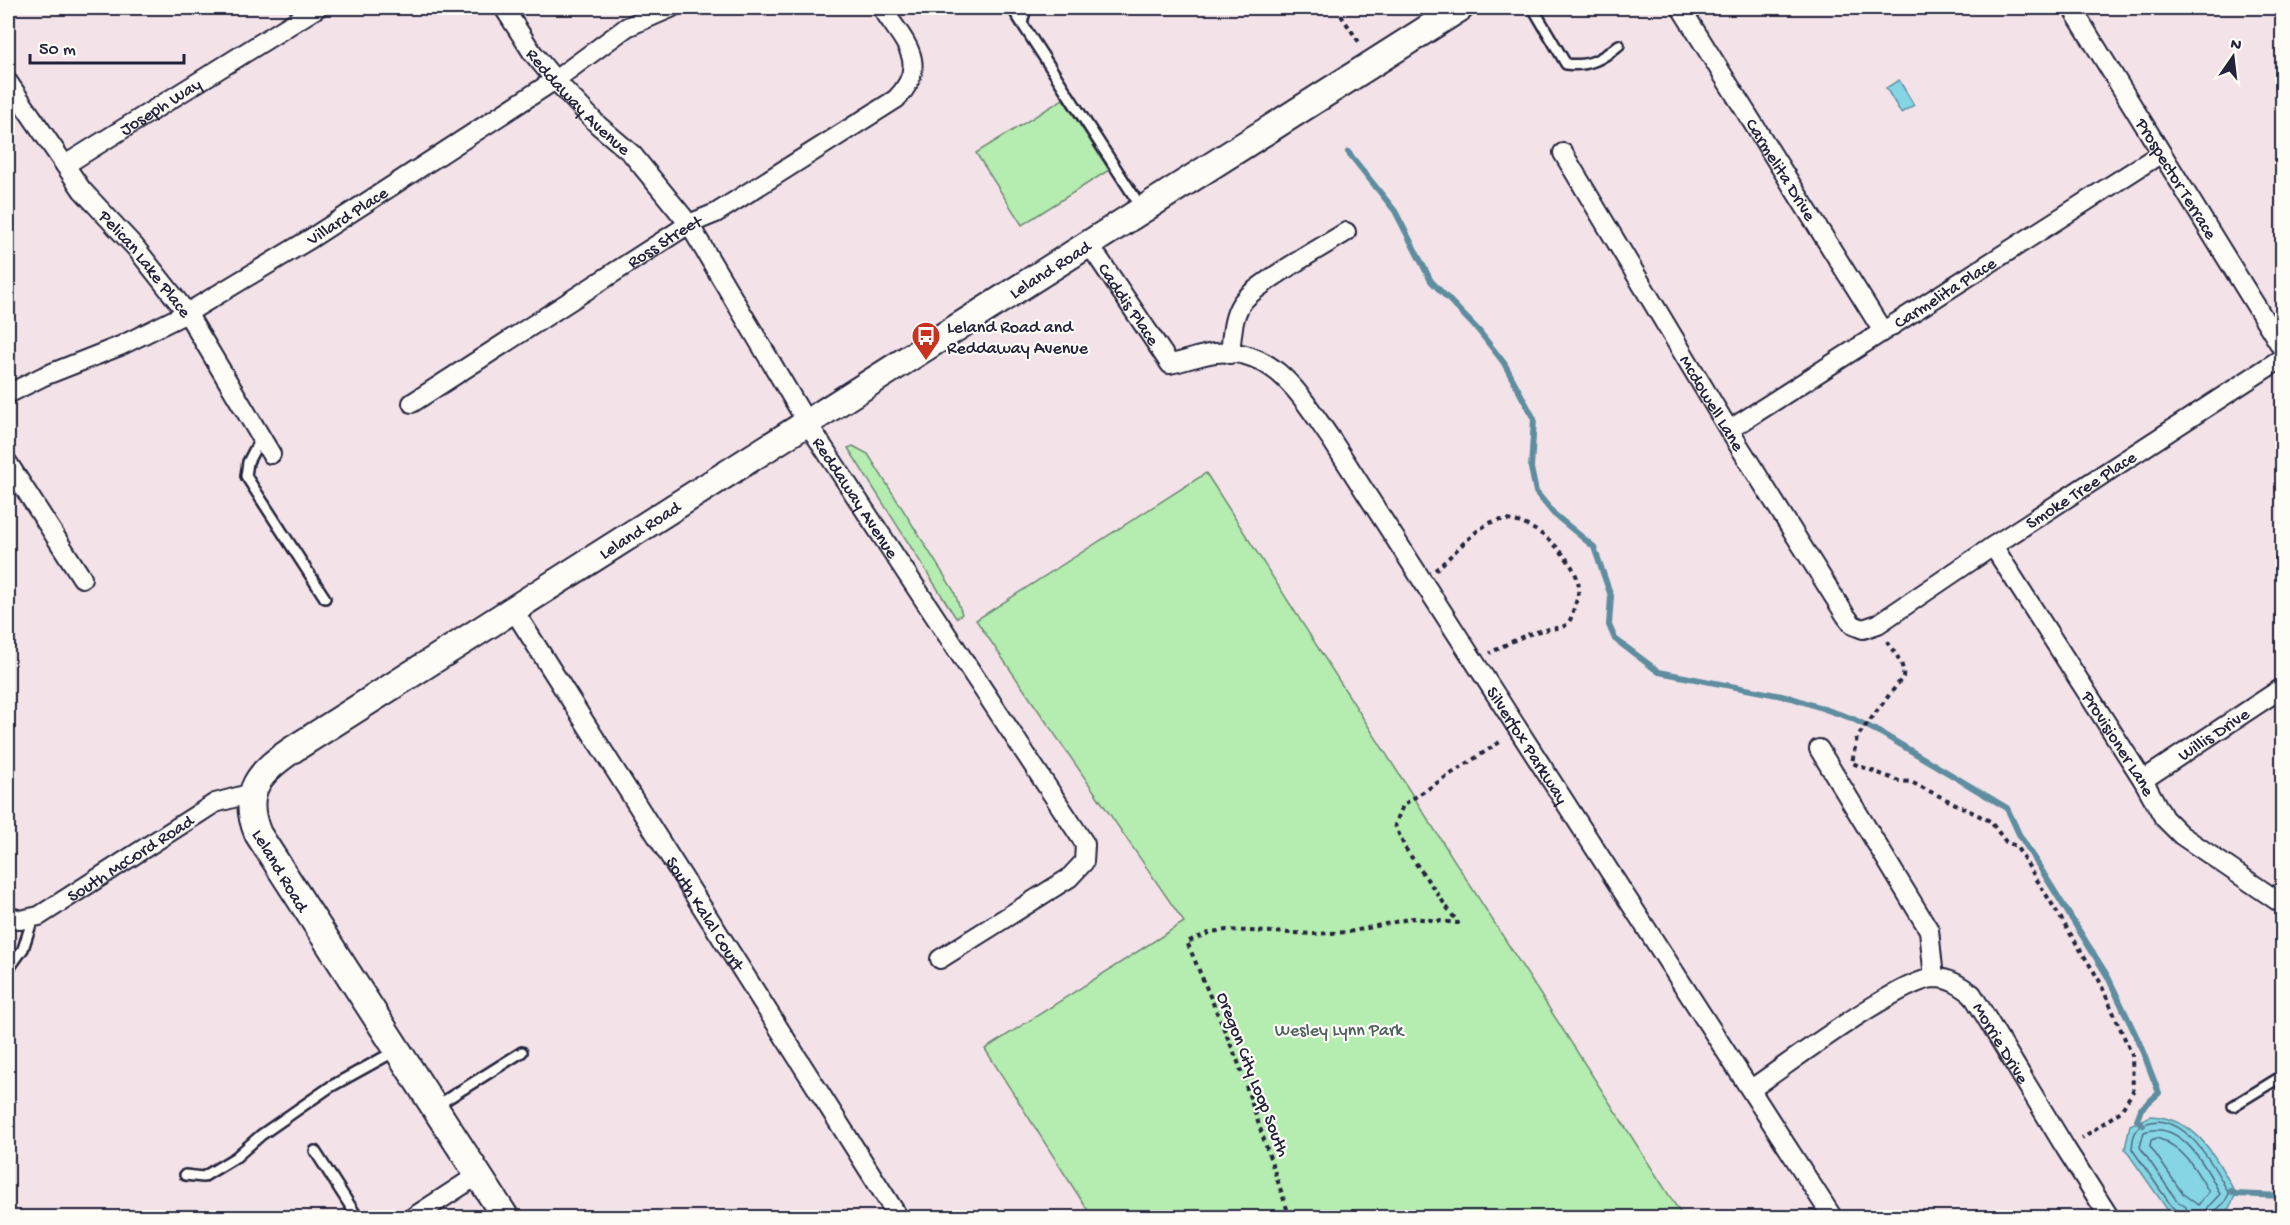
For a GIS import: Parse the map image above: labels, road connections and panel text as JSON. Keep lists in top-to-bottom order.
{
  "streets": {
    "street": [
      "Reddaway Avenue",
      "Joseph Way",
      "Carmelita Drive",
      "Prospector Terrace",
      "Villard Place",
      "Ross Street",
      "Pelican Lake Place",
      "Leland Road",
      "Carmelita Place",
      "Caddis Place",
      "Mcdowell Lane",
      "Smoke Tree Place",
      "Willis Drive",
      "Silverfox Parkway",
      "Provisioner Lane",
      "South McCord Road",
      "South Kalal Court",
      "Morrie Drive"
    ],
    "path": ["Oregon City Loop South"]
  },
  "crossings": [
    ["Reddaway Avenue", "Villard Place"],
    ["Reddaway Avenue", "Ross Street"],
    ["Reddaway Avenue", "Leland Road"],
    ["Joseph Way", "Pelican Lake Place"],
    ["Carmelita Drive", "Carmelita Place"],
    ["Prospector Terrace", "Carmelita Place"],
    ["Villard Place", "Pelican Lake Place"],
    ["Leland Road", "Caddis Place"],
    ["Leland Road", "South McCord Road"],
    ["Leland Road", "South Kalal Court"],
    ["Carmelita Place", "Mcdowell Lane"],
    ["Caddis Place", "Silverfox Parkway"],
    ["Mcdowell Lane", "Smoke Tree Place"],
    ["Smoke Tree Place", "Provisioner Lane"],
    ["Willis Drive", "Provisioner Lane"],
    ["Silverfox Parkway", "Oregon City Loop South"]
  ],
  "parks": ["Wesley Lynn Park"],
  "places": {
    "bus stop": ["Leland Road and Reddaway Avenue"]
  },
  "scale_bar": "50 m",
  "north": "top"
}
